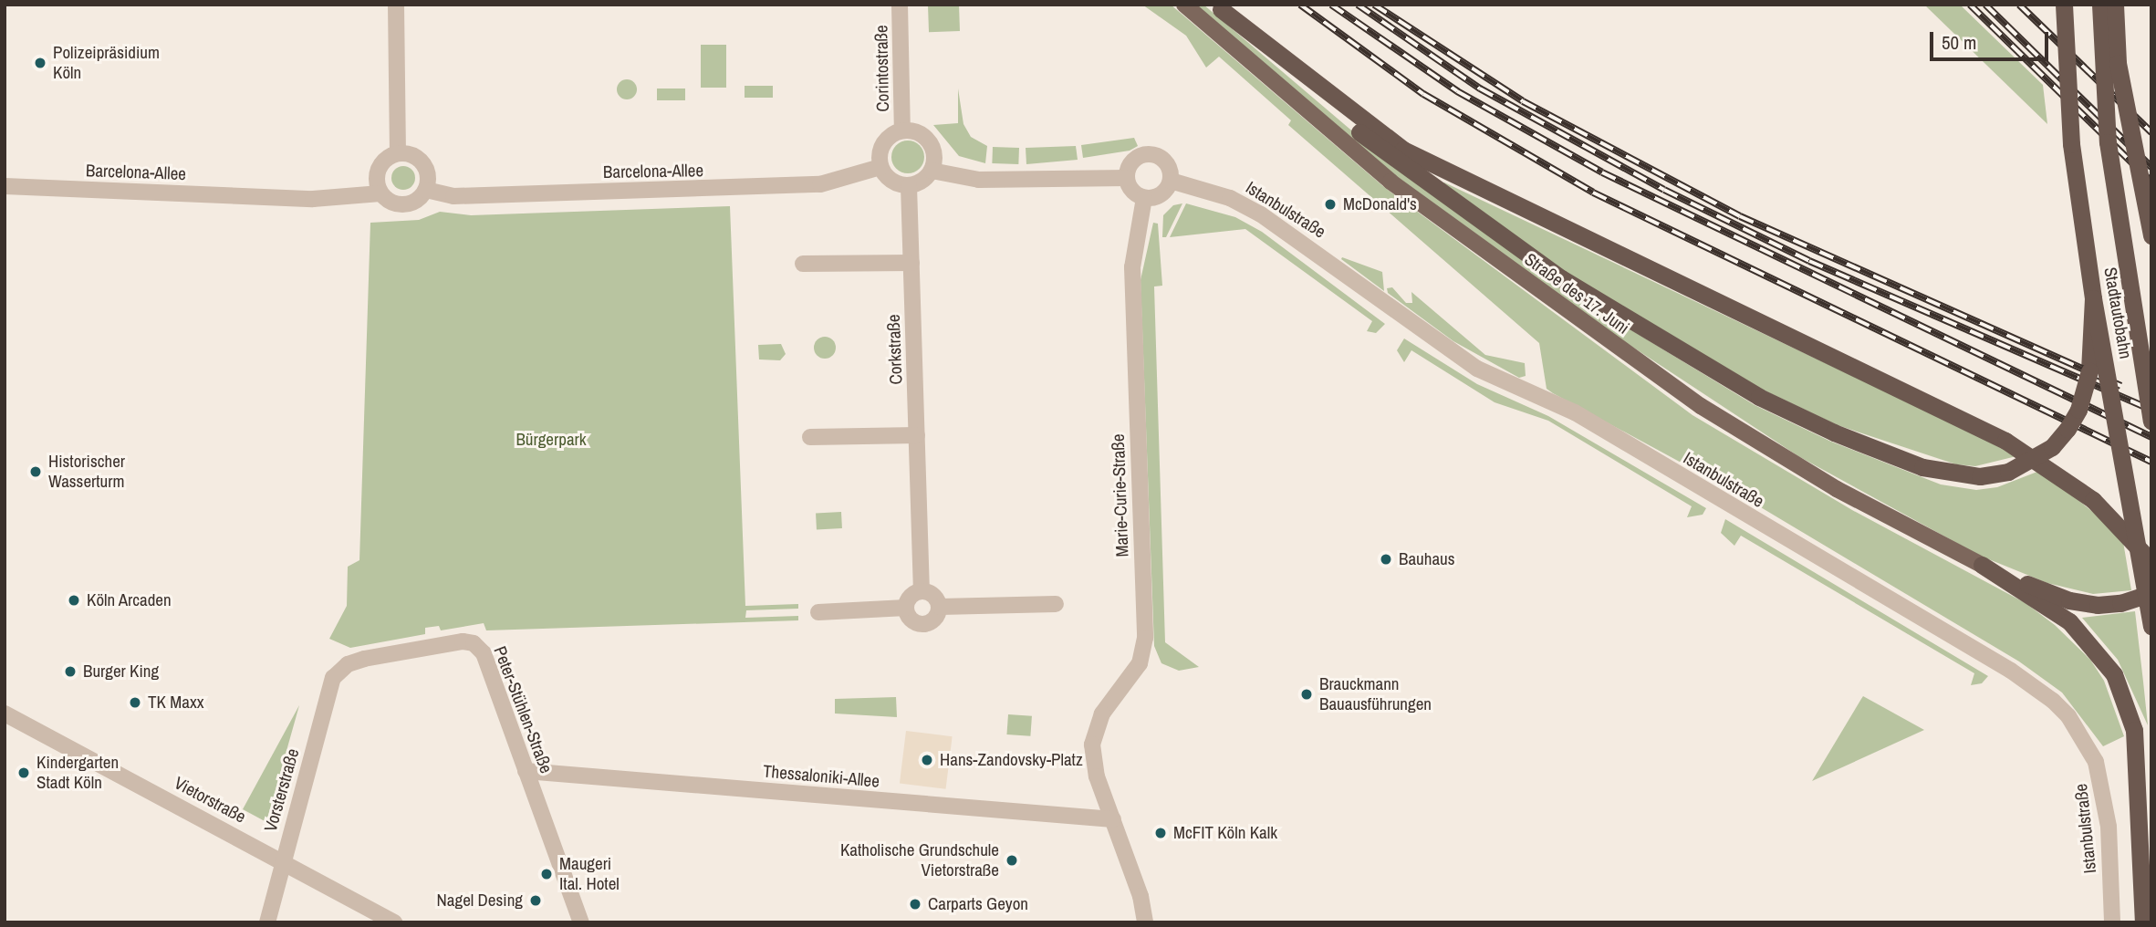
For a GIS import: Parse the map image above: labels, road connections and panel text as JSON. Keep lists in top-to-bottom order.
{
  "streets": {
    "highway": ["Stadtautobahn"],
    "main road": ["Straße des 17. Juni"],
    "street": [
      "Corintostraße",
      "Barcelona-Allee",
      "Istanbulstraße",
      "Corkstraße",
      "Marie-Curie-Straße",
      "Peter-Stühlen-Straße",
      "Thessaloniki-Allee",
      "Vorsterstraße",
      "Vietorstraße"
    ]
  },
  "crossings": [
    ["Corintostraße", "Barcelona-Allee"],
    ["Corintostraße", "Corkstraße"],
    ["Barcelona-Allee", "Corkstraße"],
    ["Istanbulstraße", "Marie-Curie-Straße"],
    ["Marie-Curie-Straße", "Thessaloniki-Allee"],
    ["Peter-Stühlen-Straße", "Thessaloniki-Allee"],
    ["Peter-Stühlen-Straße", "Vorsterstraße"],
    ["Vorsterstraße", "Vietorstraße"]
  ],
  "parks": ["Bürgerpark"],
  "places": [
    "Polizeipräsidium Köln",
    "McDonald's",
    "Historischer Wasserturm",
    "Bauhaus",
    "Köln Arcaden",
    "Burger King",
    "Brauckmann Bauausführungen",
    "TK Maxx",
    "Hans-Zandovsky-Platz",
    "Kindergarten Stadt Köln",
    "McFIT Köln Kalk",
    "Katholische Grundschule Vietorstraße",
    "Maugeri Ital. Hotel",
    "Nagel Desing",
    "Carparts Geyon"
  ],
  "scale_bar": "50 m"
}
